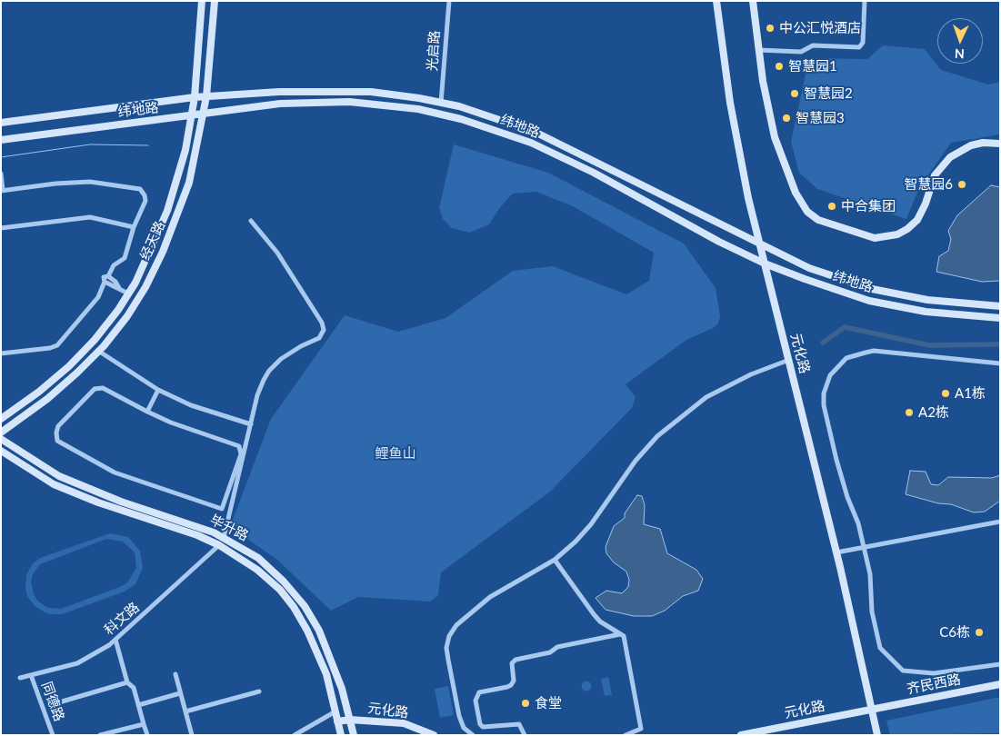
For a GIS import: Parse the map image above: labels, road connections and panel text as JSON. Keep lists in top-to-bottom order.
{
  "streets": {
    "main road": [
      "纬地路",
      "经天路",
      "元化路",
      "毕升路",
      "齐民西路"
    ],
    "street": ["光启路", "科文路", "同德路"]
  },
  "crossings": [
    ["光启路", "纬地路"],
    ["纬地路", "经天路"],
    ["纬地路", "元化路"],
    ["元化路", "毕升路"],
    ["元化路", "齐民西路"],
    ["毕升路", "科文路"],
    ["科文路", "同德路"]
  ],
  "parks": ["鲤鱼山"],
  "places": [
    "中公汇悦酒店",
    "智慧园1",
    "智慧园2",
    "智慧园3",
    "智慧园6",
    "中合集团",
    "A1栋",
    "A2栋",
    "C6栋",
    "食堂"
  ],
  "north": "bottom"
}
